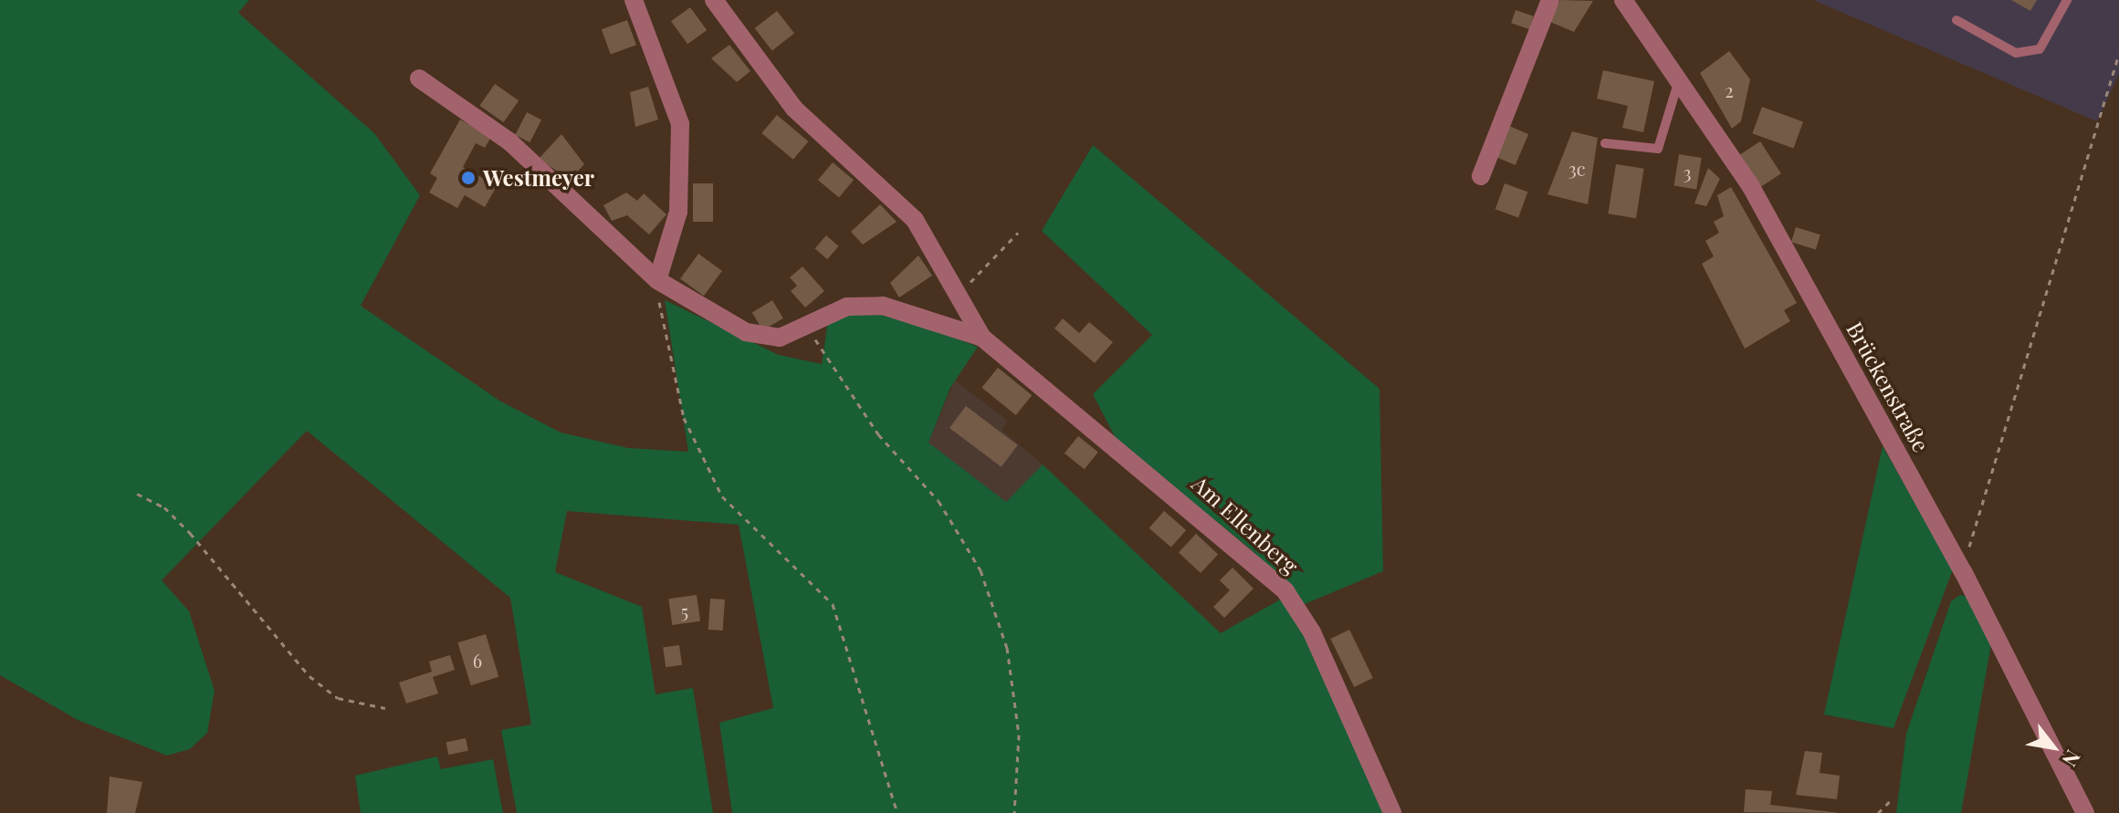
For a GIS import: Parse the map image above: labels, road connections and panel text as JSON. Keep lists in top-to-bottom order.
{
  "streets": {
    "street": ["Brückenstraße", "Am Ellenberg"]
  },
  "places": ["Westmeyer"],
  "house_numbers": [
    "2",
    "3c",
    "3",
    "5",
    "6"
  ],
  "north": "bottom right"
}
